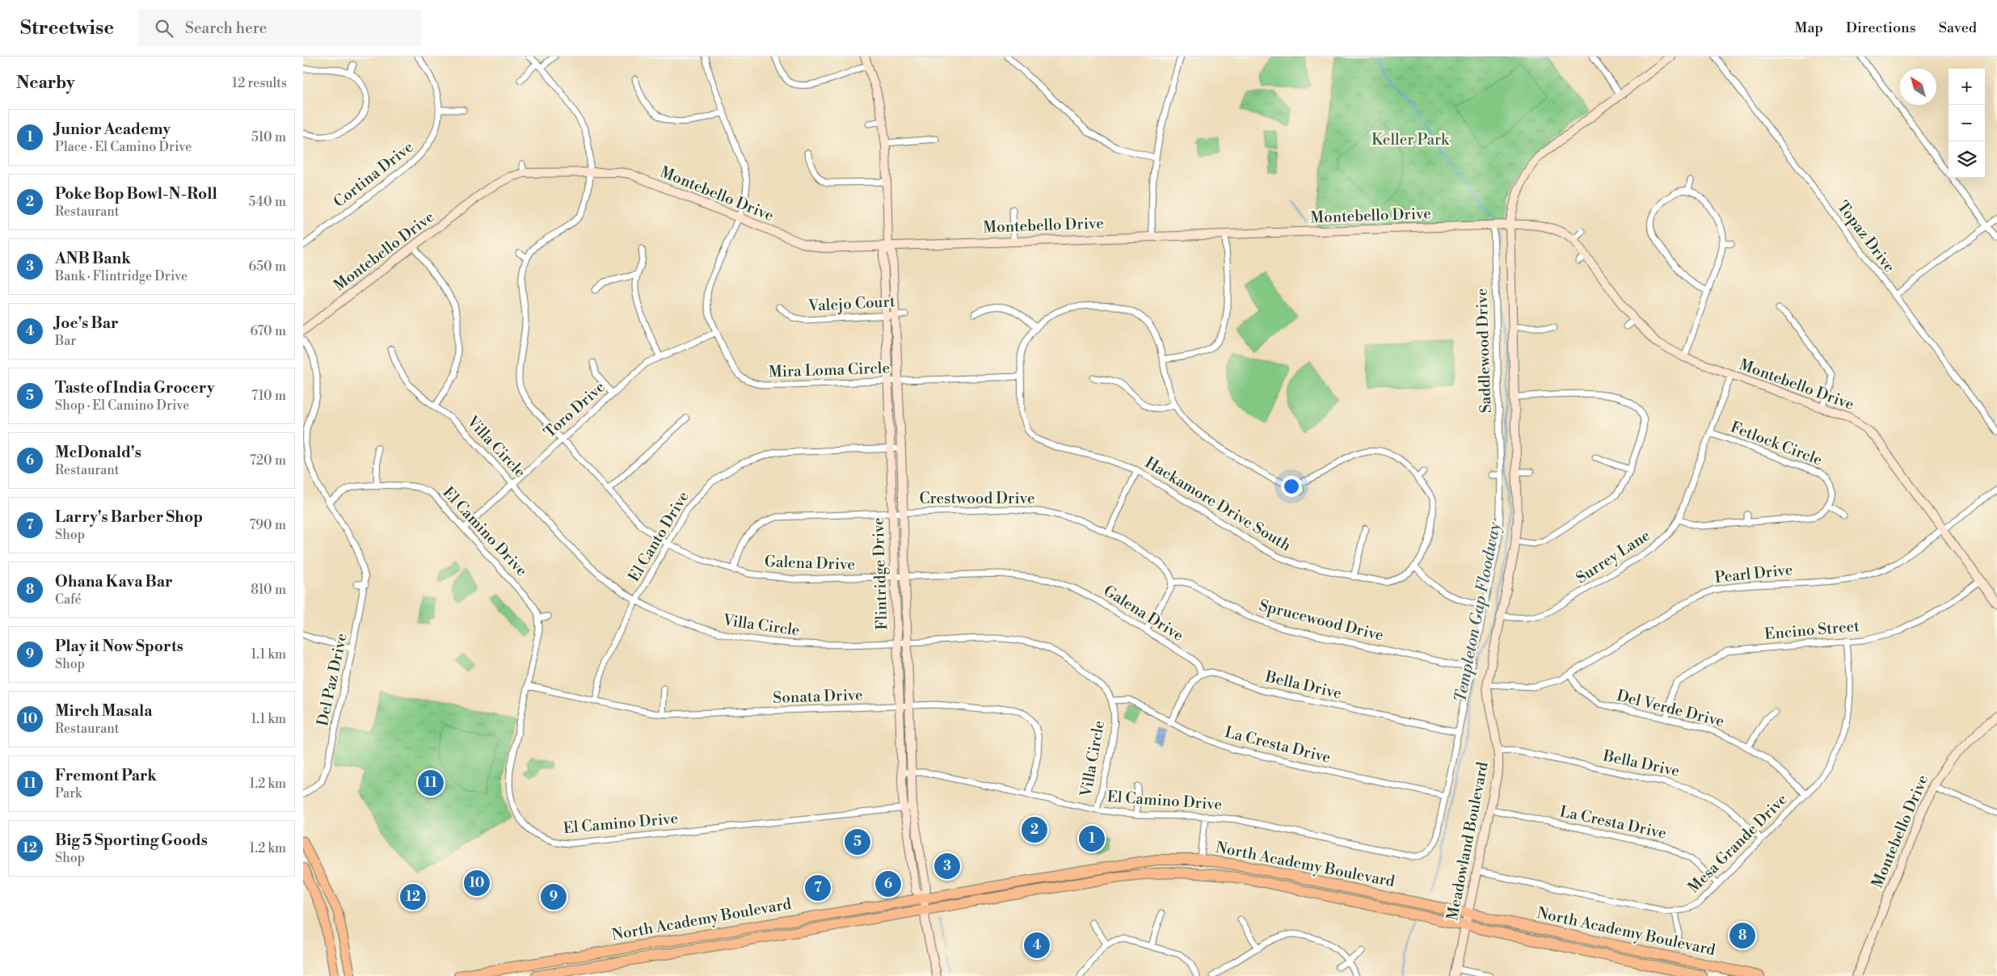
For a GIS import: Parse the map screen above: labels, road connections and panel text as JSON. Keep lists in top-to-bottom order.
{
  "streets": {
    "highway": ["North Academy Boulevard"],
    "street": [
      "Cortina Drive",
      "Montebello Drive",
      "Topaz Drive",
      "Valejo Court",
      "Saddlewood Drive",
      "Mira Loma Circle",
      "Toro Drive",
      "Fetlock Circle",
      "Villa Circle",
      "Crestwood Drive",
      "Hackamore Drive South",
      "El Camino Drive",
      "El Canto Drive",
      "Surrey Lane",
      "Galena Drive",
      "Flintridge Drive",
      "Pearl Drive",
      "Sprucewood Drive",
      "Encino Street",
      "Del Paz Drive",
      "Bella Drive",
      "Sonata Drive",
      "Del Verde Drive",
      "La Cresta Drive",
      "Meadowland Boulevard",
      "Mesa Grande Drive"
    ]
  },
  "crossings": [
    ["Montebello Drive", "Saddlewood Drive"],
    ["Montebello Drive", "Mira Loma Circle"],
    ["Montebello Drive", "Surrey Lane"],
    ["Montebello Drive", "Galena Drive"],
    ["Montebello Drive", "Flintridge Drive"],
    ["Montebello Drive", "Pearl Drive"],
    ["Montebello Drive", "Encino Street"],
    ["Montebello Drive", "Meadowland Boulevard"],
    ["Valejo Court", "Flintridge Drive"],
    ["Saddlewood Drive", "El Camino Drive"],
    ["Saddlewood Drive", "Sprucewood Drive"],
    ["Saddlewood Drive", "Bella Drive"],
    ["Saddlewood Drive", "La Cresta Drive"],
    ["Mira Loma Circle", "Toro Drive"],
    ["Mira Loma Circle", "Flintridge Drive"],
    ["Toro Drive", "Villa Circle"],
    ["Toro Drive", "El Camino Drive"],
    ["Toro Drive", "Galena Drive"],
    ["Fetlock Circle", "Surrey Lane"],
    ["Villa Circle", "El Camino Drive"],
    ["Villa Circle", "El Canto Drive"],
    ["Villa Circle", "Flintridge Drive"],
    ["Villa Circle", "La Cresta Drive"],
    ["Crestwood Drive", "Galena Drive"],
    ["Crestwood Drive", "Flintridge Drive"],
    ["Crestwood Drive", "Sprucewood Drive"],
    ["El Camino Drive", "Flintridge Drive"],
    ["El Camino Drive", "Del Paz Drive"],
    ["El Camino Drive", "Sonata Drive"],
    ["El Canto Drive", "Galena Drive"],
    ["El Canto Drive", "Flintridge Drive"],
    ["El Canto Drive", "Sonata Drive"],
    ["Surrey Lane", "Meadowland Boulevard"],
    ["Galena Drive", "Flintridge Drive"],
    ["Galena Drive", "Bella Drive"],
    ["Flintridge Drive", "Sonata Drive"],
    ["Flintridge Drive", "North Academy Boulevard"],
    ["Pearl Drive", "Del Verde Drive"],
    ["Pearl Drive", "Meadowland Boulevard"],
    ["Encino Street", "Del Verde Drive"],
    ["Encino Street", "Mesa Grande Drive"],
    ["Bella Drive", "Meadowland Boulevard"],
    ["Bella Drive", "Mesa Grande Drive"],
    ["Del Verde Drive", "Mesa Grande Drive"],
    ["La Cresta Drive", "Meadowland Boulevard"],
    ["La Cresta Drive", "Mesa Grande Drive"],
    ["Meadowland Boulevard", "Mesa Grande Drive"],
    ["Meadowland Boulevard", "North Academy Boulevard"]
  ],
  "water": ["Templeton Gap Floodway"],
  "parks": ["Keller Park"],
  "north": "top left",
  "page": {
    "header": "Streetwise",
    "search": "Search here",
    "nav": ["Map", "Directions", "Saved"],
    "heading": ["Nearby", "12 results"],
    "map_buttons": ["+", "−"],
    "list": [
      {
        "mark": "1",
        "name": "Junior Academy",
        "note": "Place · El Camino Drive",
        "value": "510 m"
      },
      {
        "mark": "2",
        "name": "Poke Bop Bowl-N-Roll",
        "note": "Restaurant",
        "value": "540 m"
      },
      {
        "mark": "3",
        "name": "ANB Bank",
        "note": "Bank · Flintridge Drive",
        "value": "650 m"
      },
      {
        "mark": "4",
        "name": "Joe's Bar",
        "note": "Bar",
        "value": "670 m"
      },
      {
        "mark": "5",
        "name": "Taste of India Grocery",
        "note": "Shop · El Camino Drive",
        "value": "710 m"
      },
      {
        "mark": "6",
        "name": "McDonald's",
        "note": "Restaurant",
        "value": "720 m"
      },
      {
        "mark": "7",
        "name": "Larry's Barber Shop",
        "note": "Shop",
        "value": "790 m"
      },
      {
        "mark": "8",
        "name": "Ohana Kava Bar",
        "note": "Café",
        "value": "810 m"
      },
      {
        "mark": "9",
        "name": "Play it Now Sports",
        "note": "Shop",
        "value": "1.1 km"
      },
      {
        "mark": "10",
        "name": "Mirch Masala",
        "note": "Restaurant",
        "value": "1.1 km"
      },
      {
        "mark": "11",
        "name": "Fremont Park",
        "note": "Park",
        "value": "1.2 km"
      },
      {
        "mark": "12",
        "name": "Big 5 Sporting Goods",
        "note": "Shop",
        "value": "1.2 km"
      }
    ],
    "pins": [
      "11",
      "2",
      "1",
      "5",
      "3",
      "10",
      "6",
      "7",
      "9",
      "12",
      "8",
      "4"
    ]
  }
}
